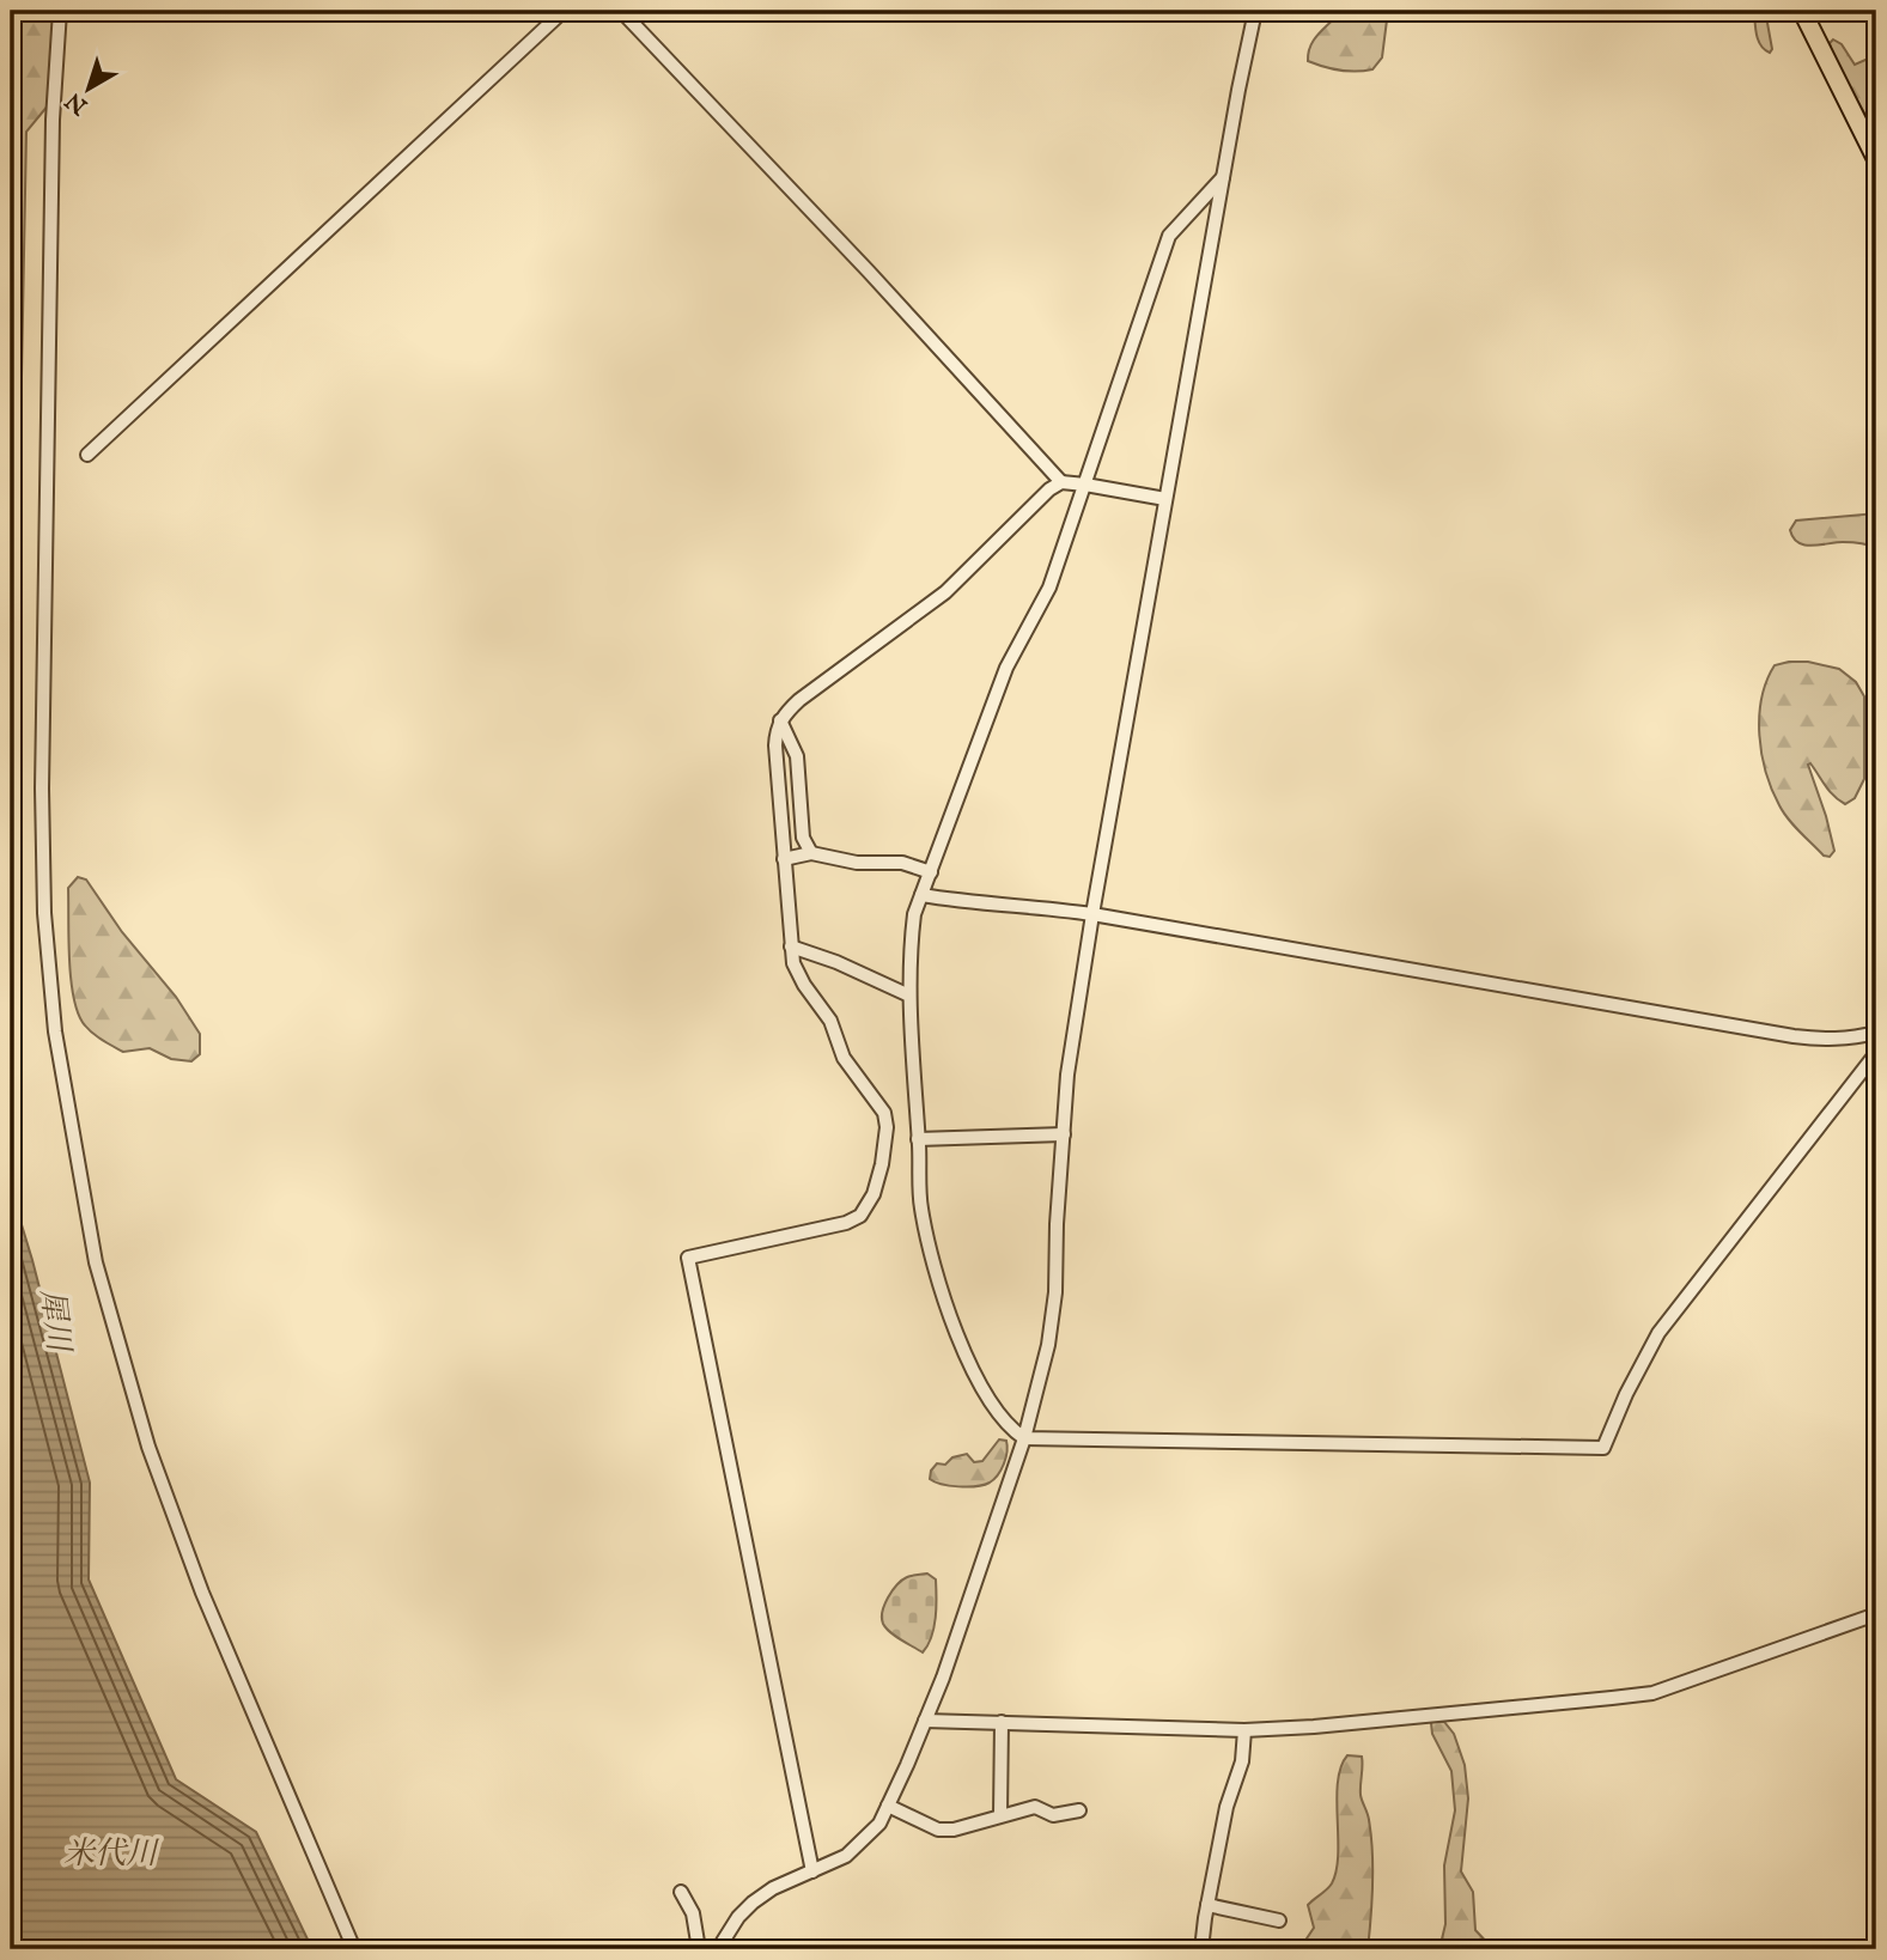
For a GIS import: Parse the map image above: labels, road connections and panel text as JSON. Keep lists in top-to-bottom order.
{
  "water": ["犀川", "米代川"],
  "north": "bottom left"
}
